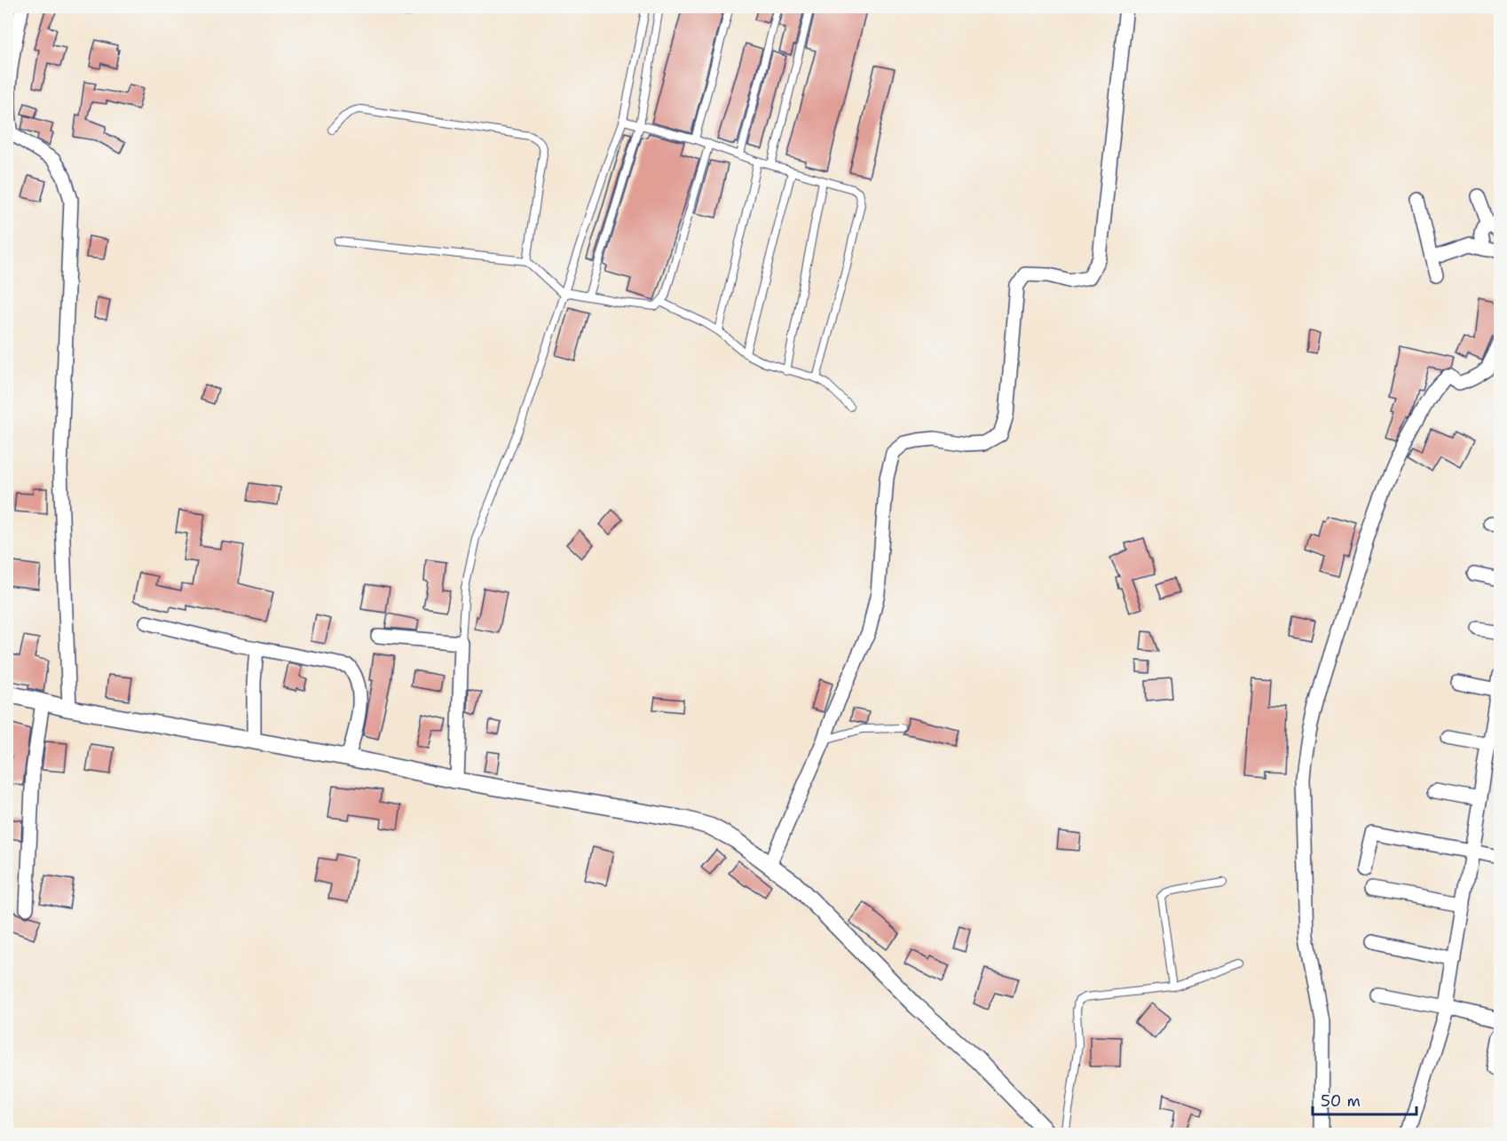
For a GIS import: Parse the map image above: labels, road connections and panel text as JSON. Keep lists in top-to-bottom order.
{
  "scale_bar": "50 m"
}
